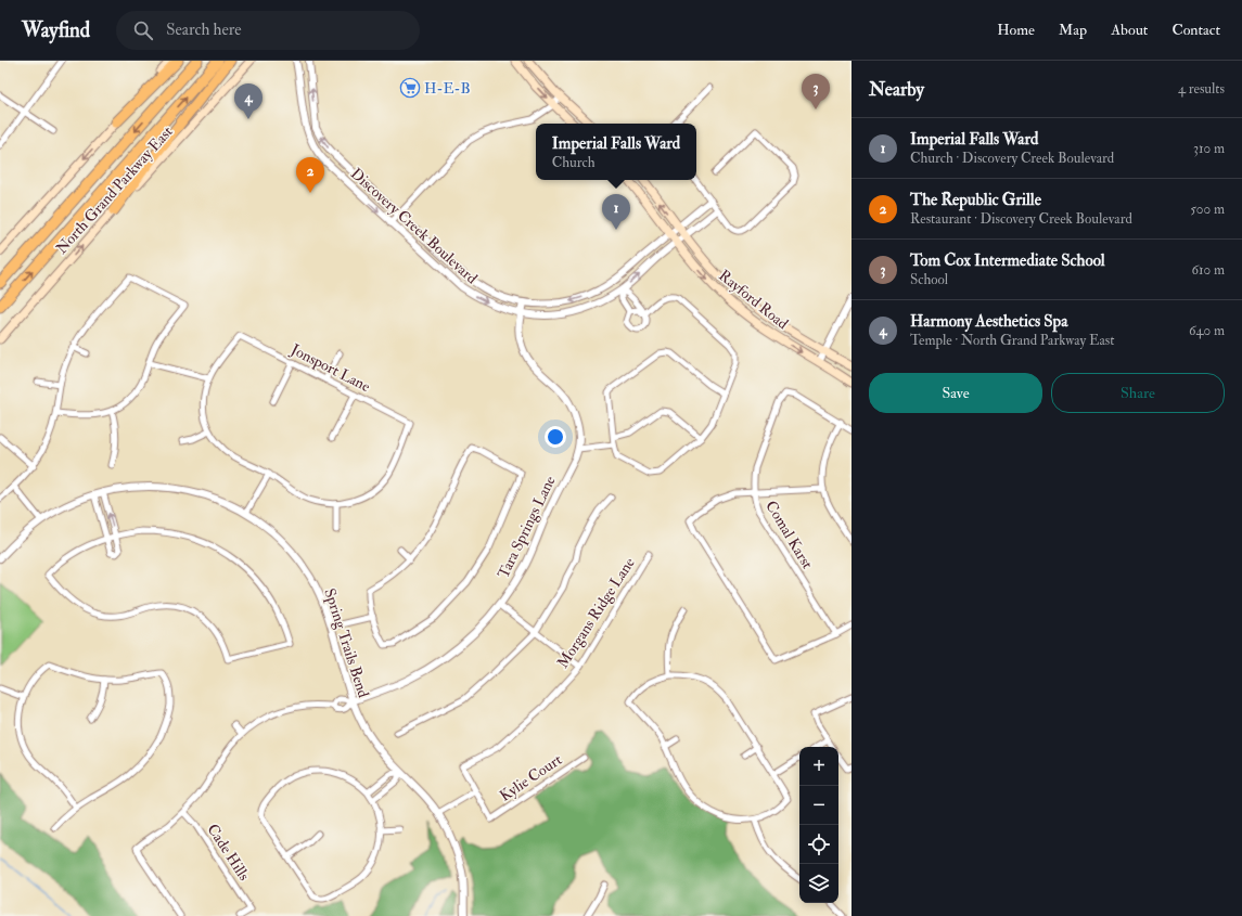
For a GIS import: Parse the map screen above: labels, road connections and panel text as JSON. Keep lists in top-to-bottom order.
{
  "streets": {
    "highway": ["North Grand Parkway East"],
    "main road": ["Rayford Road"],
    "street": [
      "Discovery Creek Boulevard",
      "Jonsport Lane",
      "Tara Springs Lane",
      "Comal Karst",
      "Morgans Ridge Lane",
      "Spring Trails Bend",
      "Kylie Court",
      "Cade Hills"
    ]
  },
  "crossings": [
    ["Discovery Creek Boulevard", "Rayford Road"],
    ["Discovery Creek Boulevard", "Tara Springs Lane"],
    ["Tara Springs Lane", "Spring Trails Bend"],
    ["Morgans Ridge Lane", "Kylie Court"]
  ],
  "places": {
    "supermarket": ["H-E-B"]
  },
  "page": {
    "header": "Wayfind",
    "search": "Search here",
    "nav": [
      "Home",
      "Map",
      "About",
      "Contact"
    ],
    "heading": ["Nearby", "4 results"],
    "pins": [
      "3",
      "4",
      "2",
      "1"
    ],
    "list": [
      {
        "mark": "1",
        "name": "Imperial Falls Ward",
        "note": "Church · Discovery Creek Boulevard",
        "value": "310 m"
      },
      {
        "mark": "2",
        "name": "The Republic Grille",
        "note": "Restaurant · Discovery Creek Boulevard",
        "value": "500 m"
      },
      {
        "mark": "3",
        "name": "Tom Cox Intermediate School",
        "note": "School",
        "value": "610 m"
      },
      {
        "mark": "4",
        "name": "Harmony Aesthetics Spa",
        "note": "Temple · North Grand Parkway East",
        "value": "640 m"
      }
    ],
    "popup": ["Imperial Falls Ward", "Church"],
    "buttons": ["Save", "Share"],
    "map_buttons": ["+", "−"]
  }
}
